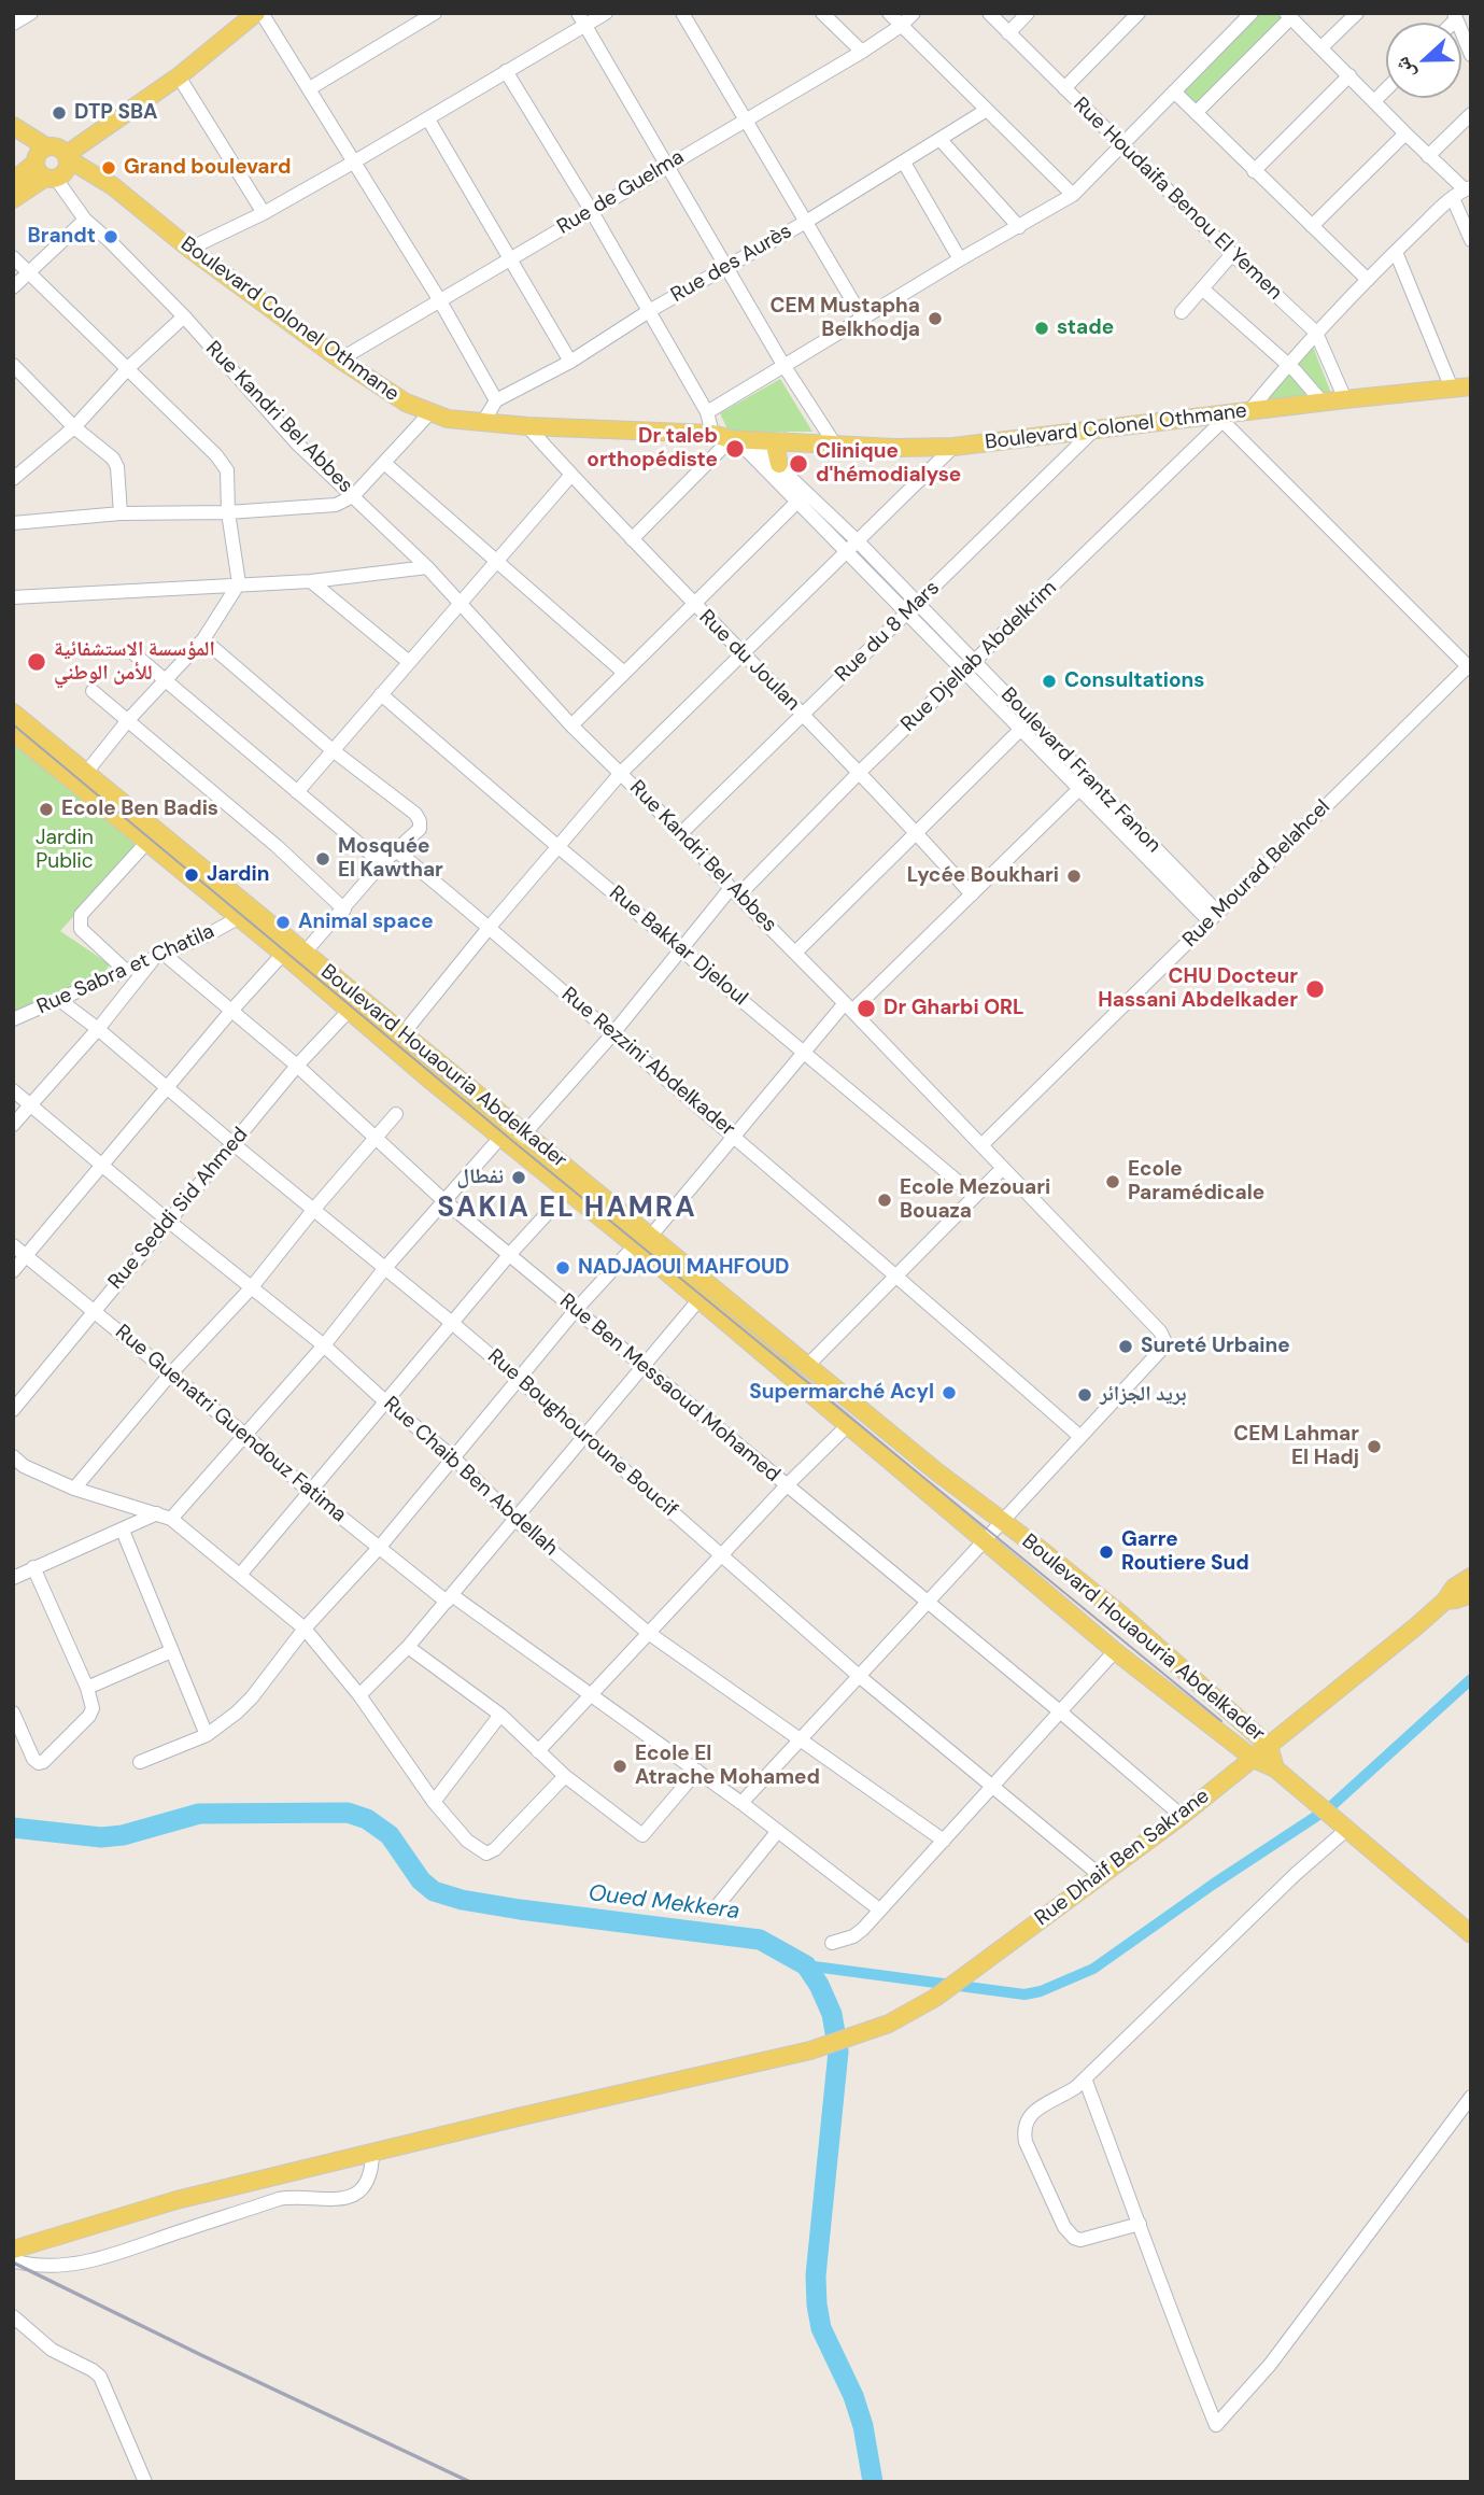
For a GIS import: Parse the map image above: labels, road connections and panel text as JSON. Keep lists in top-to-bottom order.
{
  "streets": {
    "main road": ["Boulevard Colonel Othmane", "Boulevard Houaouria Abdelkader", "Rue Dhaif Ben Sakrane"],
    "street": [
      "Rue de Guelma",
      "Rue Houdaifa Benou El Yemen",
      "Rue des Aurès",
      "Rue Kandri Bel Abbes",
      "Rue du 8 Mars",
      "Rue Djellab Abdelkrim",
      "Rue du Joulan",
      "Boulevard Frantz Fanon",
      "Rue Mourad Belahcel",
      "Rue Bakkar Djeloul",
      "Rue Sabra et Chatila",
      "Rue Rezzini Abdelkader",
      "Rue Seddi Sid Ahmed",
      "Rue Ben Messaoud Mohamed",
      "Rue Guenatri Guendouz Fatima",
      "Rue Boughouroune Boucif",
      "Rue Chaib Ben Abdellah"
    ]
  },
  "crossings": [
    ["Rue de Guelma", "Boulevard Colonel Othmane"],
    ["Rue Houdaifa Benou El Yemen", "Boulevard Colonel Othmane"],
    ["Boulevard Colonel Othmane", "Rue Kandri Bel Abbes"],
    ["Boulevard Colonel Othmane", "Rue du 8 Mars"],
    ["Boulevard Colonel Othmane", "Rue Djellab Abdelkrim"],
    ["Boulevard Colonel Othmane", "Rue du Joulan"],
    ["Boulevard Colonel Othmane", "Boulevard Frantz Fanon"],
    ["Rue Kandri Bel Abbes", "Rue du 8 Mars"],
    ["Rue Kandri Bel Abbes", "Rue Djellab Abdelkrim"],
    ["Rue Kandri Bel Abbes", "Rue Mourad Belahcel"],
    ["Rue Kandri Bel Abbes", "Rue Rezzini Abdelkader"],
    ["Rue Kandri Bel Abbes", "Boulevard Houaouria Abdelkader"],
    ["Rue Kandri Bel Abbes", "Rue Ben Messaoud Mohamed"],
    ["Rue Kandri Bel Abbes", "Rue Guenatri Guendouz Fatima"],
    ["Rue Kandri Bel Abbes", "Rue Boughouroune Boucif"],
    ["Rue Kandri Bel Abbes", "Rue Chaib Ben Abdellah"],
    ["Rue du 8 Mars", "Rue du Joulan"],
    ["Rue du 8 Mars", "Boulevard Frantz Fanon"],
    ["Rue Djellab Abdelkrim", "Rue du Joulan"],
    ["Rue Djellab Abdelkrim", "Boulevard Frantz Fanon"],
    ["Rue Djellab Abdelkrim", "Rue Bakkar Djeloul"],
    ["Rue Djellab Abdelkrim", "Rue Rezzini Abdelkader"],
    ["Rue Djellab Abdelkrim", "Boulevard Houaouria Abdelkader"],
    ["Rue Djellab Abdelkrim", "Rue Ben Messaoud Mohamed"],
    ["Rue Djellab Abdelkrim", "Rue Guenatri Guendouz Fatima"],
    ["Rue Djellab Abdelkrim", "Rue Boughouroune Boucif"],
    ["Rue Djellab Abdelkrim", "Rue Chaib Ben Abdellah"],
    ["Boulevard Frantz Fanon", "Rue Mourad Belahcel"],
    ["Rue Sabra et Chatila", "Boulevard Houaouria Abdelkader"],
    ["Rue Sabra et Chatila", "Rue Ben Messaoud Mohamed"],
    ["Rue Sabra et Chatila", "Rue Boughouroune Boucif"],
    ["Boulevard Houaouria Abdelkader", "Rue Seddi Sid Ahmed"],
    ["Boulevard Houaouria Abdelkader", "Rue Dhaif Ben Sakrane"],
    ["Rue Seddi Sid Ahmed", "Rue Ben Messaoud Mohamed"],
    ["Rue Seddi Sid Ahmed", "Rue Guenatri Guendouz Fatima"],
    ["Rue Seddi Sid Ahmed", "Rue Boughouroune Boucif"],
    ["Rue Seddi Sid Ahmed", "Rue Chaib Ben Abdellah"],
    ["Rue Ben Messaoud Mohamed", "Rue Dhaif Ben Sakrane"],
    ["Rue Boughouroune Boucif", "Rue Dhaif Ben Sakrane"]
  ],
  "districts": ["SAKIA EL HAMRA"],
  "water": ["Oued Mekkera"],
  "parks": ["Jardin Public"],
  "places": [
    "DTP SBA",
    "Grand boulevard",
    "Brandt",
    "CEM Mustapha Belkhodja",
    "stade",
    "Dr taleb orthopédiste",
    "Clinique d'hémodialyse",
    "المؤسسة الاستشفائية للأمن الوطني",
    "Consultations",
    "Ecole Ben Badis",
    "Mosquée El Kawthar",
    "Jardin",
    "Lycée Boukhari",
    "Animal space",
    "CHU Docteur Hassani Abdelkader",
    "Dr Gharbi ORL",
    "نفطال",
    "Ecole Paramédicale",
    "Ecole Mezouari Bouaza",
    "NADJAOUI MAHFOUD",
    "Sureté Urbaine",
    "Supermarché Acyl",
    "بريد الجزائر",
    "CEM Lahmar El Hadj",
    "Garre Routiere Sud",
    "Ecole El Atrache Mohamed"
  ],
  "north": "left"
}
